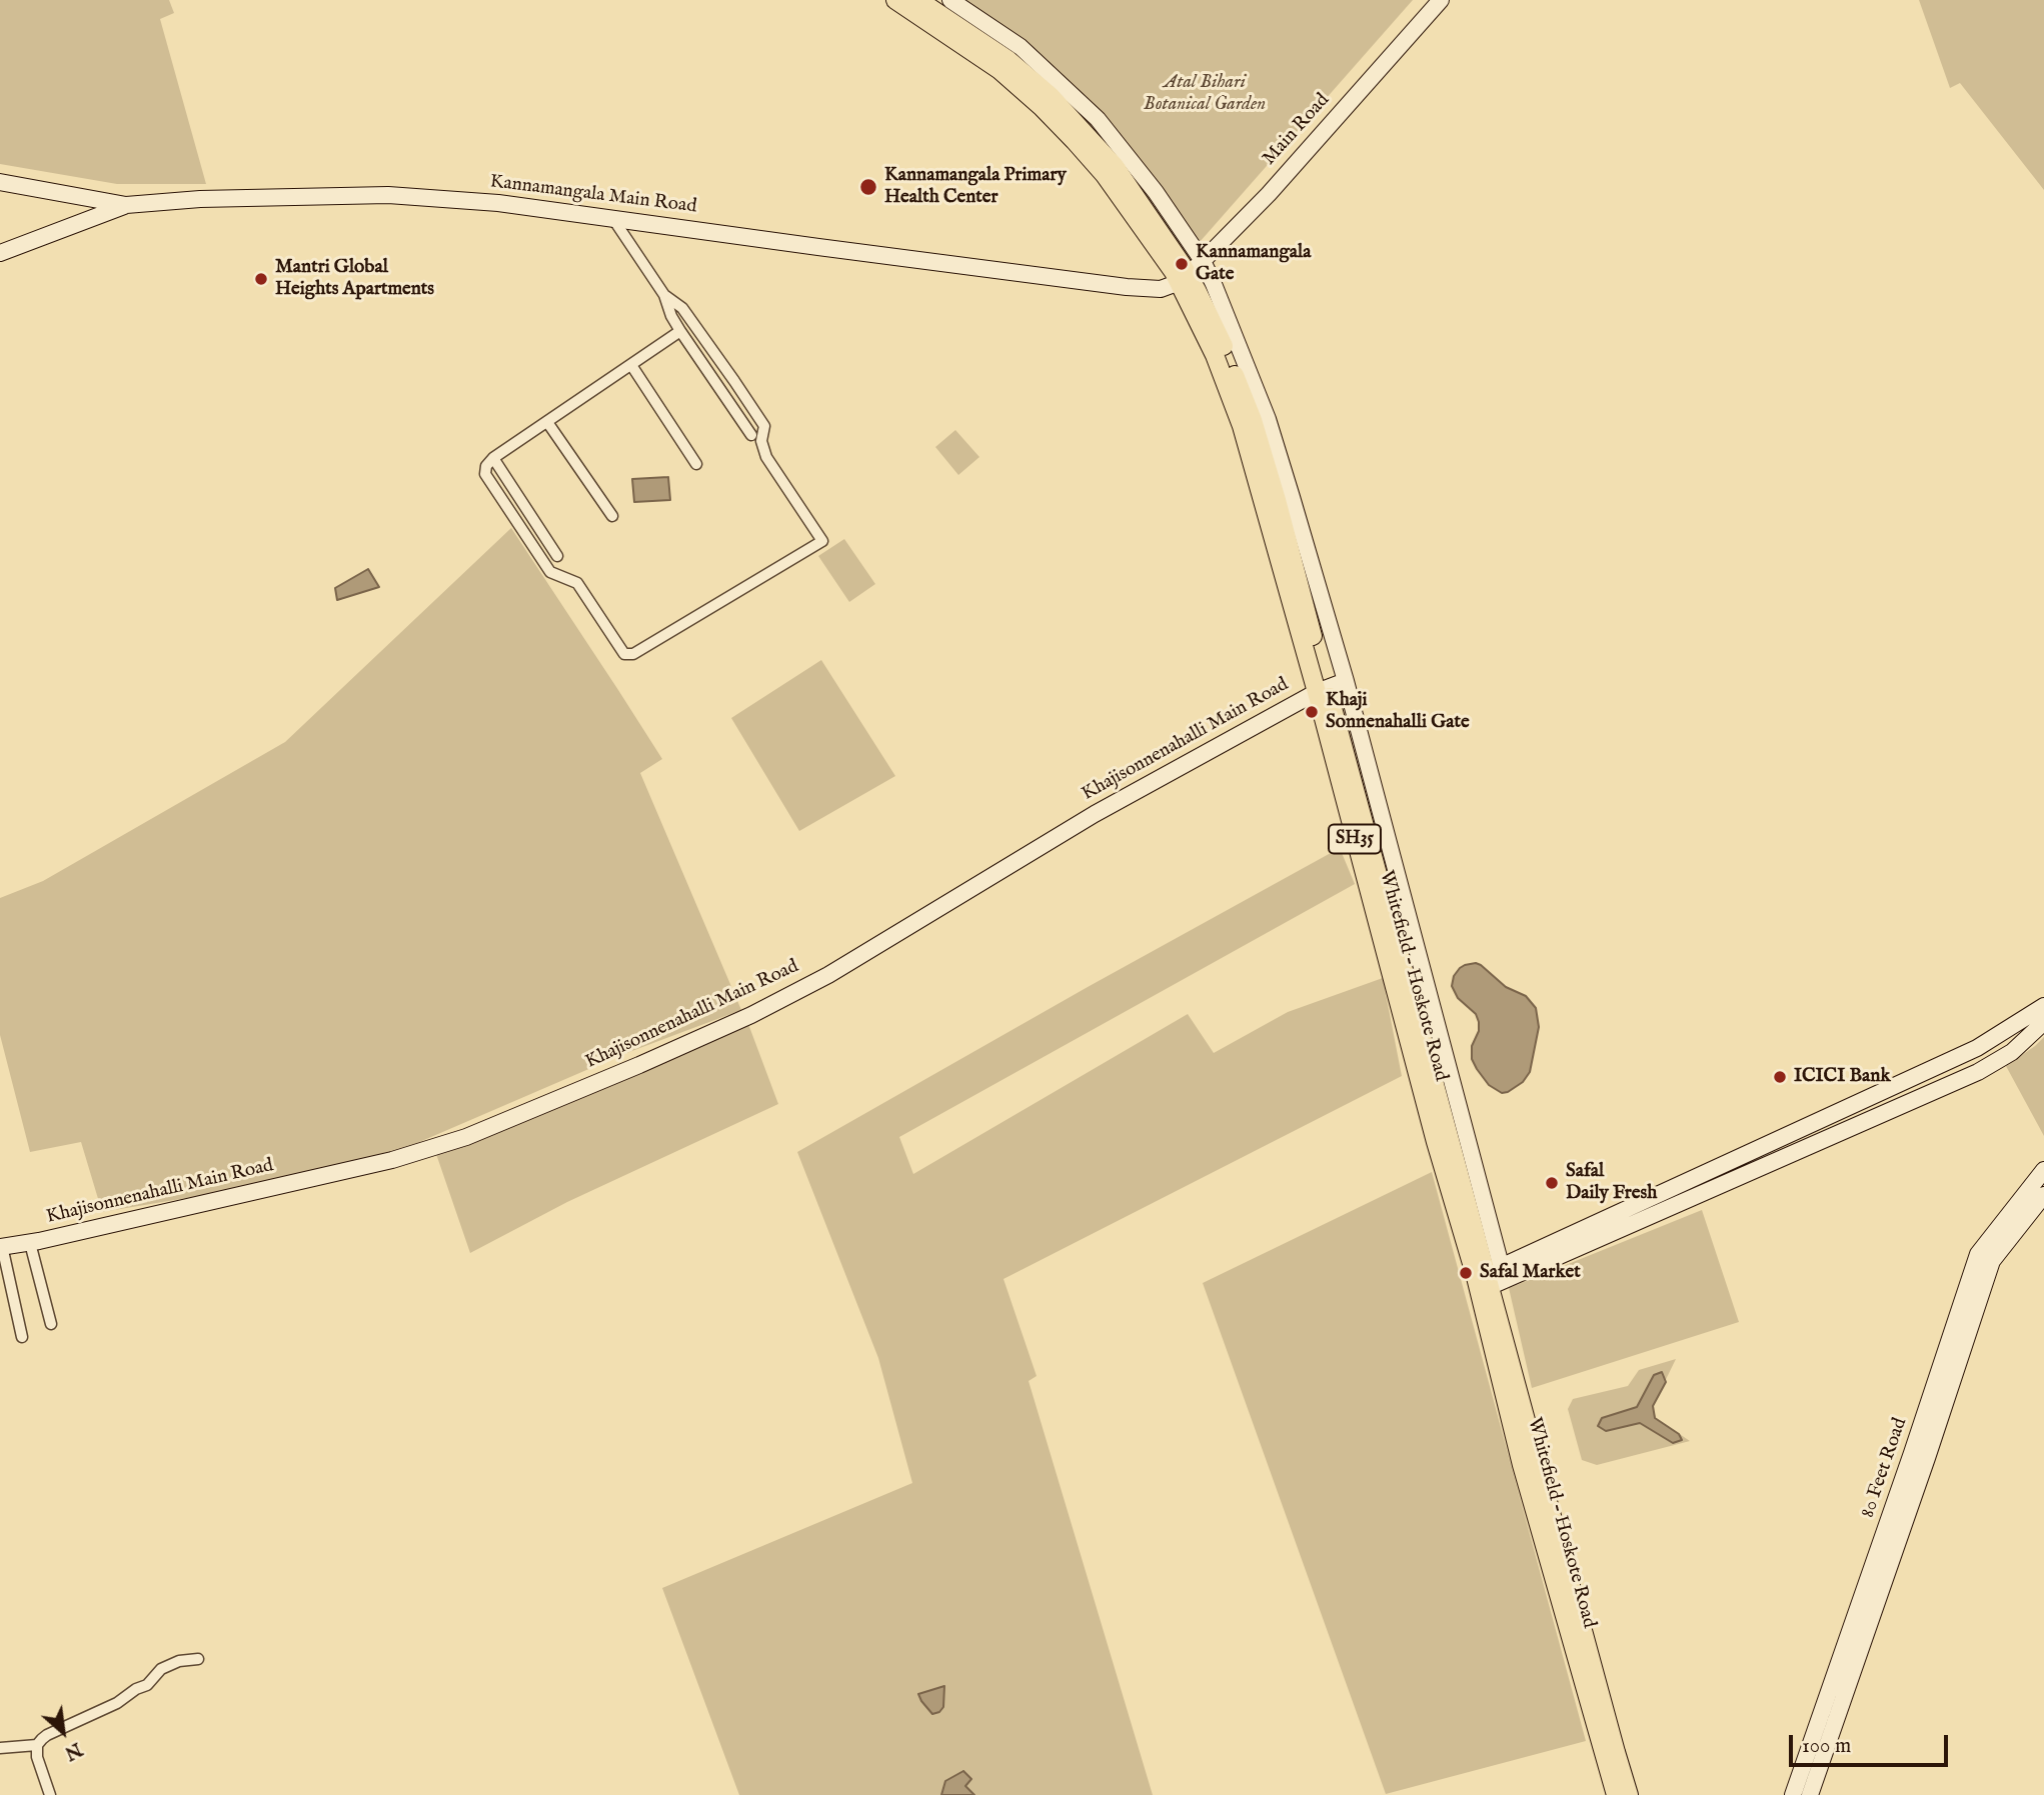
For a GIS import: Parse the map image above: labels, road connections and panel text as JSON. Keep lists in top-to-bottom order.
{
  "streets": {
    "main road": ["SH35", "Whitefield - Hoskote Road"],
    "street": [
      "Main Road",
      "Kannamangala Main Road",
      "Khajisonnenahalli Main Road",
      "80 Feet Road"
    ]
  },
  "crossings": [
    ["Main Road", "Kannamangala Main Road"],
    ["Main Road", "Whitefield - Hoskote Road"],
    ["Kannamangala Main Road", "Whitefield - Hoskote Road"],
    ["Khajisonnenahalli Main Road", "Whitefield - Hoskote Road"]
  ],
  "parks": ["Atal Bihari Botanical Garden"],
  "places": [
    "Kannamangala Primary Health Center",
    "Kannamangala Gate",
    "Mantri Global Heights Apartments",
    "Khaji Sonnenahalli Gate",
    "ICICI Bank",
    "Safal Daily Fresh",
    "Safal Market"
  ],
  "scale_bar": "100 m",
  "north": "bottom right"
}
